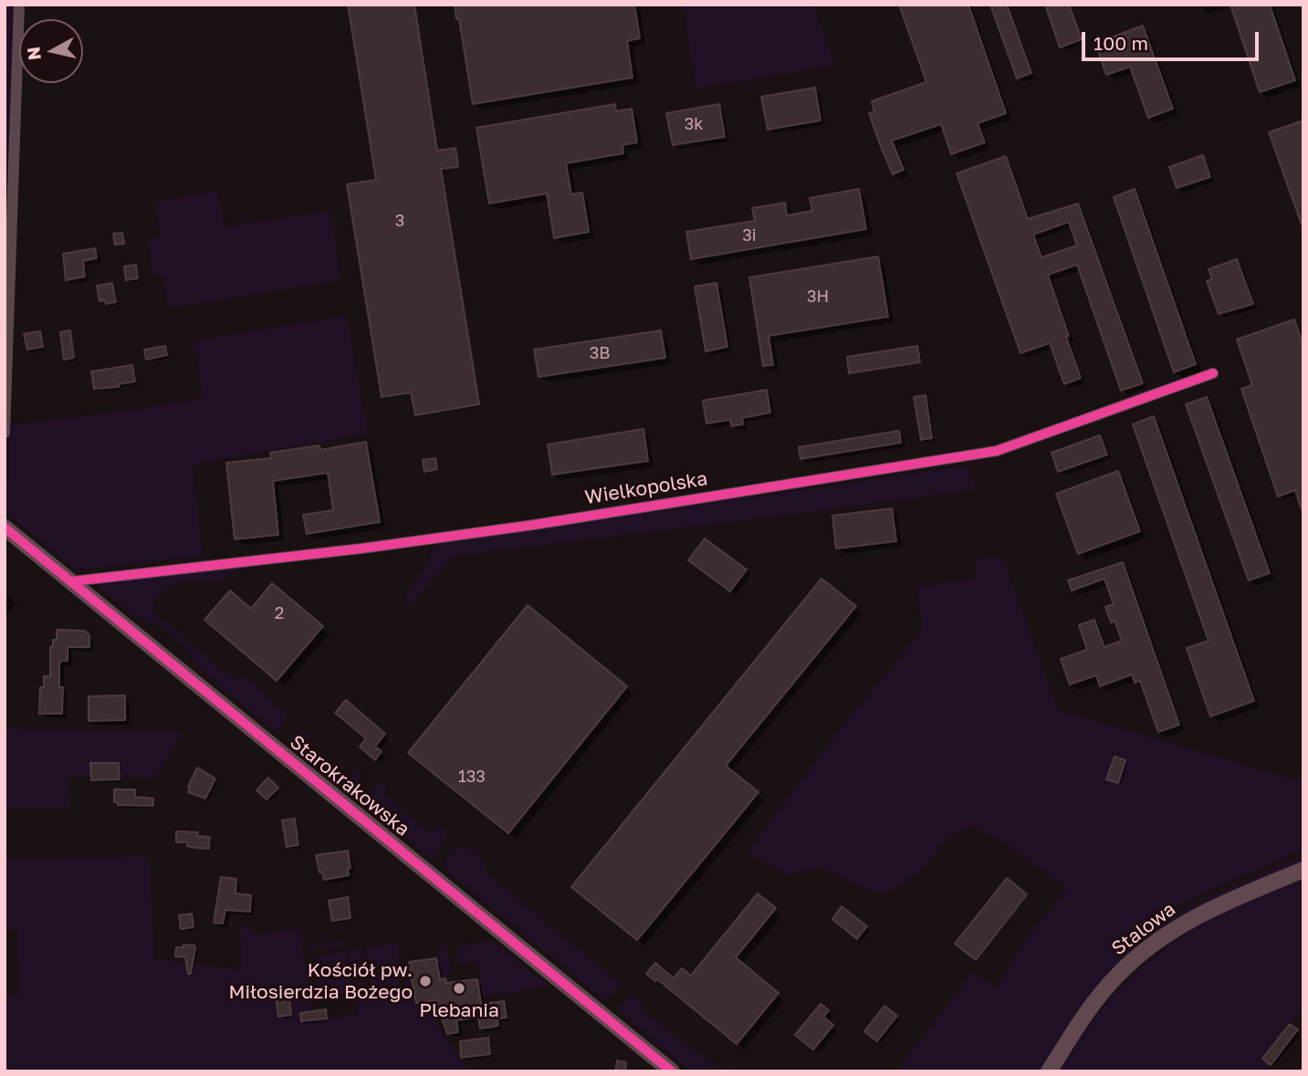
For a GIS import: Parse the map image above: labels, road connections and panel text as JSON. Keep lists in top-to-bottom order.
{
  "streets": {
    "street": ["Wielkopolska", "Starokrakowska", "Stalowa"]
  },
  "crossings": [
    ["Wielkopolska", "Starokrakowska"]
  ],
  "places": ["Kościół pw. Miłosierdzia Bożego", "Plebania"],
  "house_numbers": [
    "3k",
    "3",
    "3i",
    "3H",
    "3B",
    "2",
    "133"
  ],
  "scale_bar": "100 m",
  "north": "left"
}
